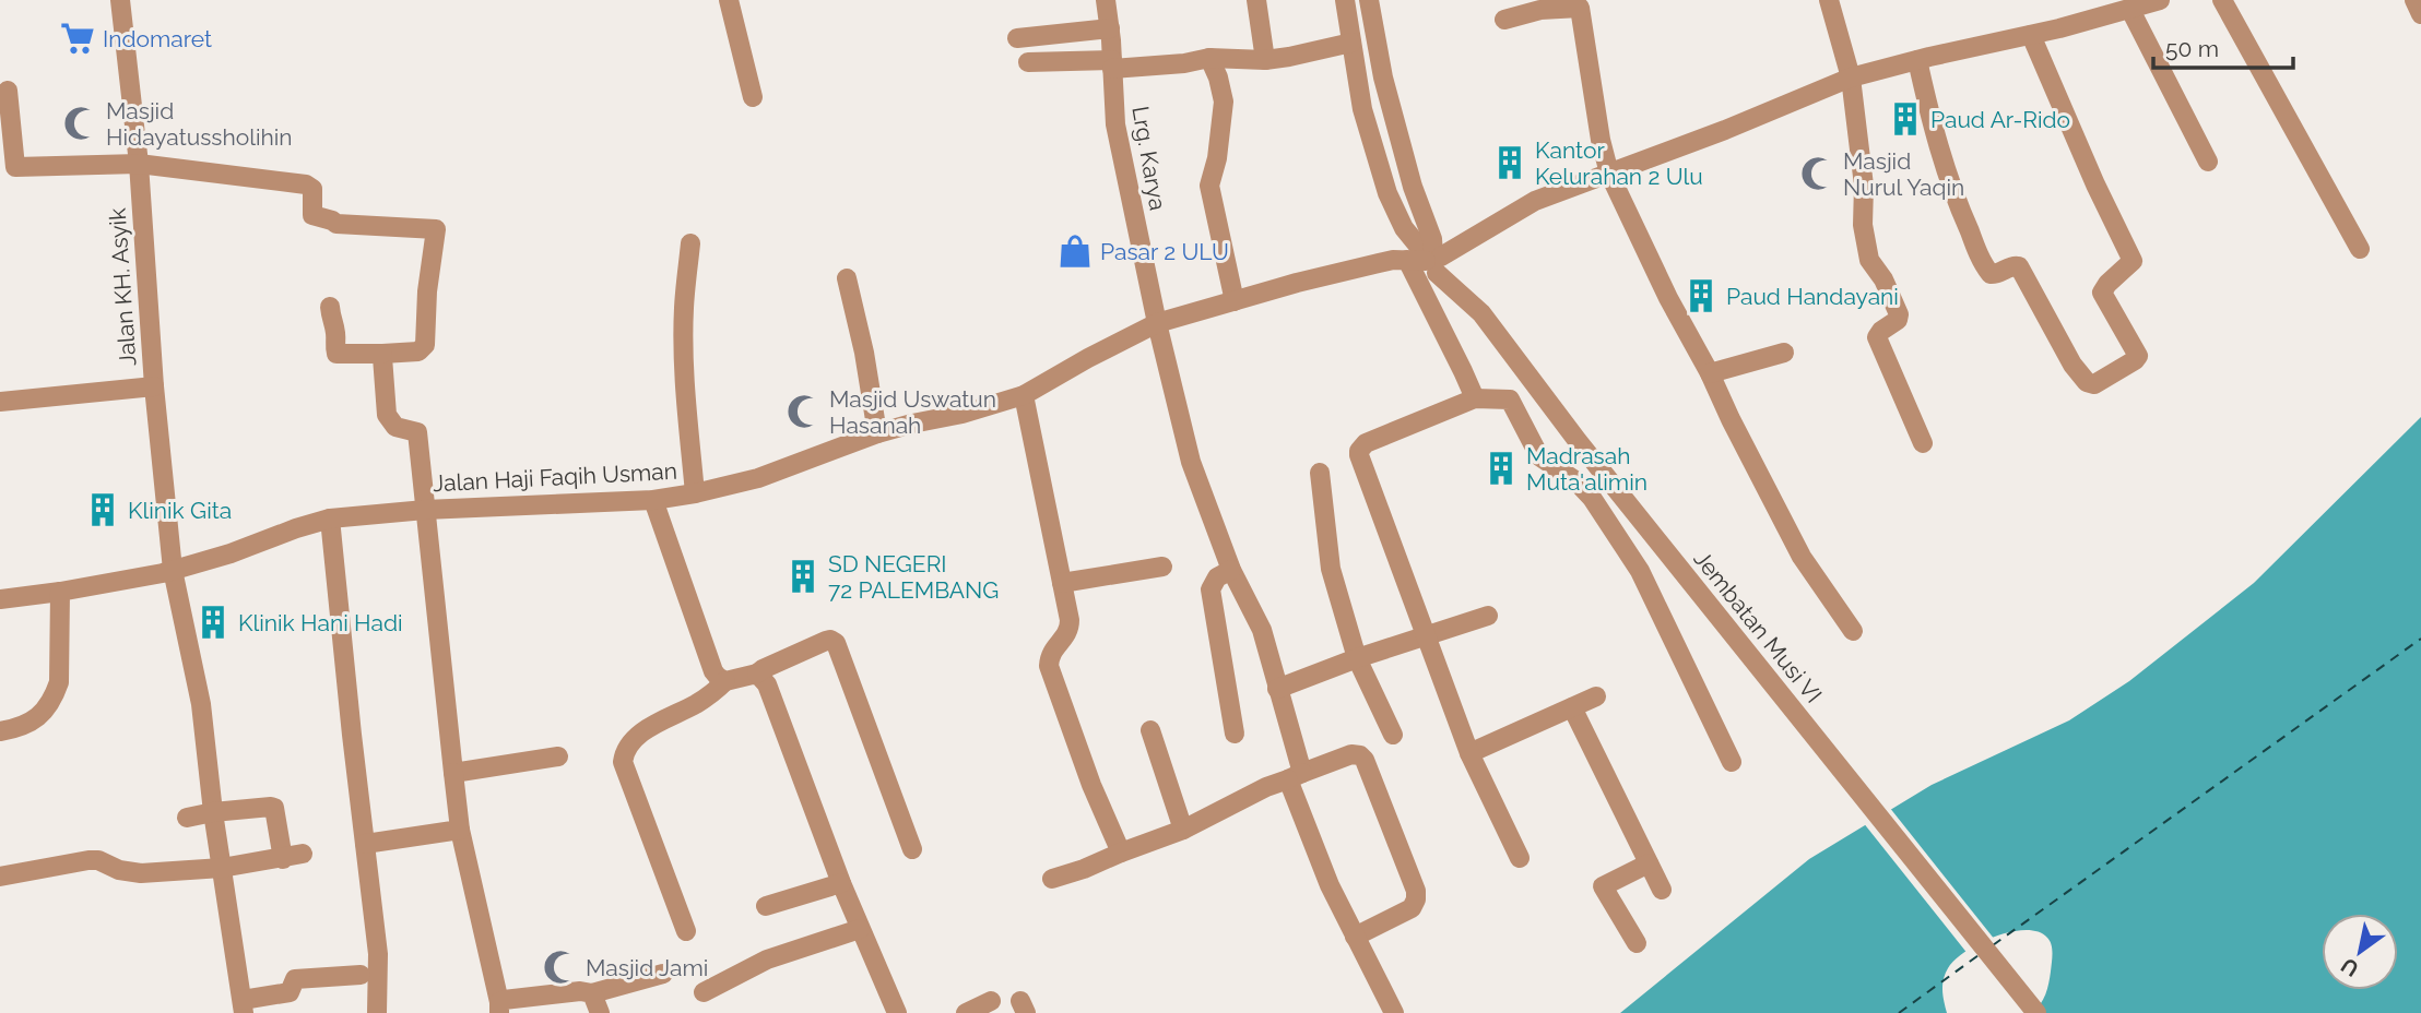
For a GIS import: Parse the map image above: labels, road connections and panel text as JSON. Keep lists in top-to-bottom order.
{
  "streets": {
    "street": [
      "Lrg. Karya",
      "Jalan KH. Asyik",
      "Jalan Haji Faqih Usman",
      "Jembatan Musi VI"
    ]
  },
  "crossings": [
    ["Lrg. Karya", "Jalan Haji Faqih Usman"],
    ["Jalan KH. Asyik", "Jalan Haji Faqih Usman"],
    ["Jalan Haji Faqih Usman", "Jembatan Musi VI"]
  ],
  "places": {
    "supermarket": ["Indomaret"],
    "building": [
      "Paud Ar-Rido",
      "Kantor Kelurahan 2 Ulu",
      "Paud Handayani",
      "Madrasah Muta'alimin",
      "Klinik Gita",
      "SD NEGERI 72 PALEMBANG",
      "Klinik Hani Hadi"
    ],
    "mosque": [
      "Masjid Hidayatussholihin",
      "Masjid Nurul Yaqin",
      "Masjid Uswatun Hasanah",
      "Masjid Jami"
    ],
    "shop": ["Pasar 2 ULU"]
  },
  "scale_bar": "50 m",
  "north": "bottom left"
}
